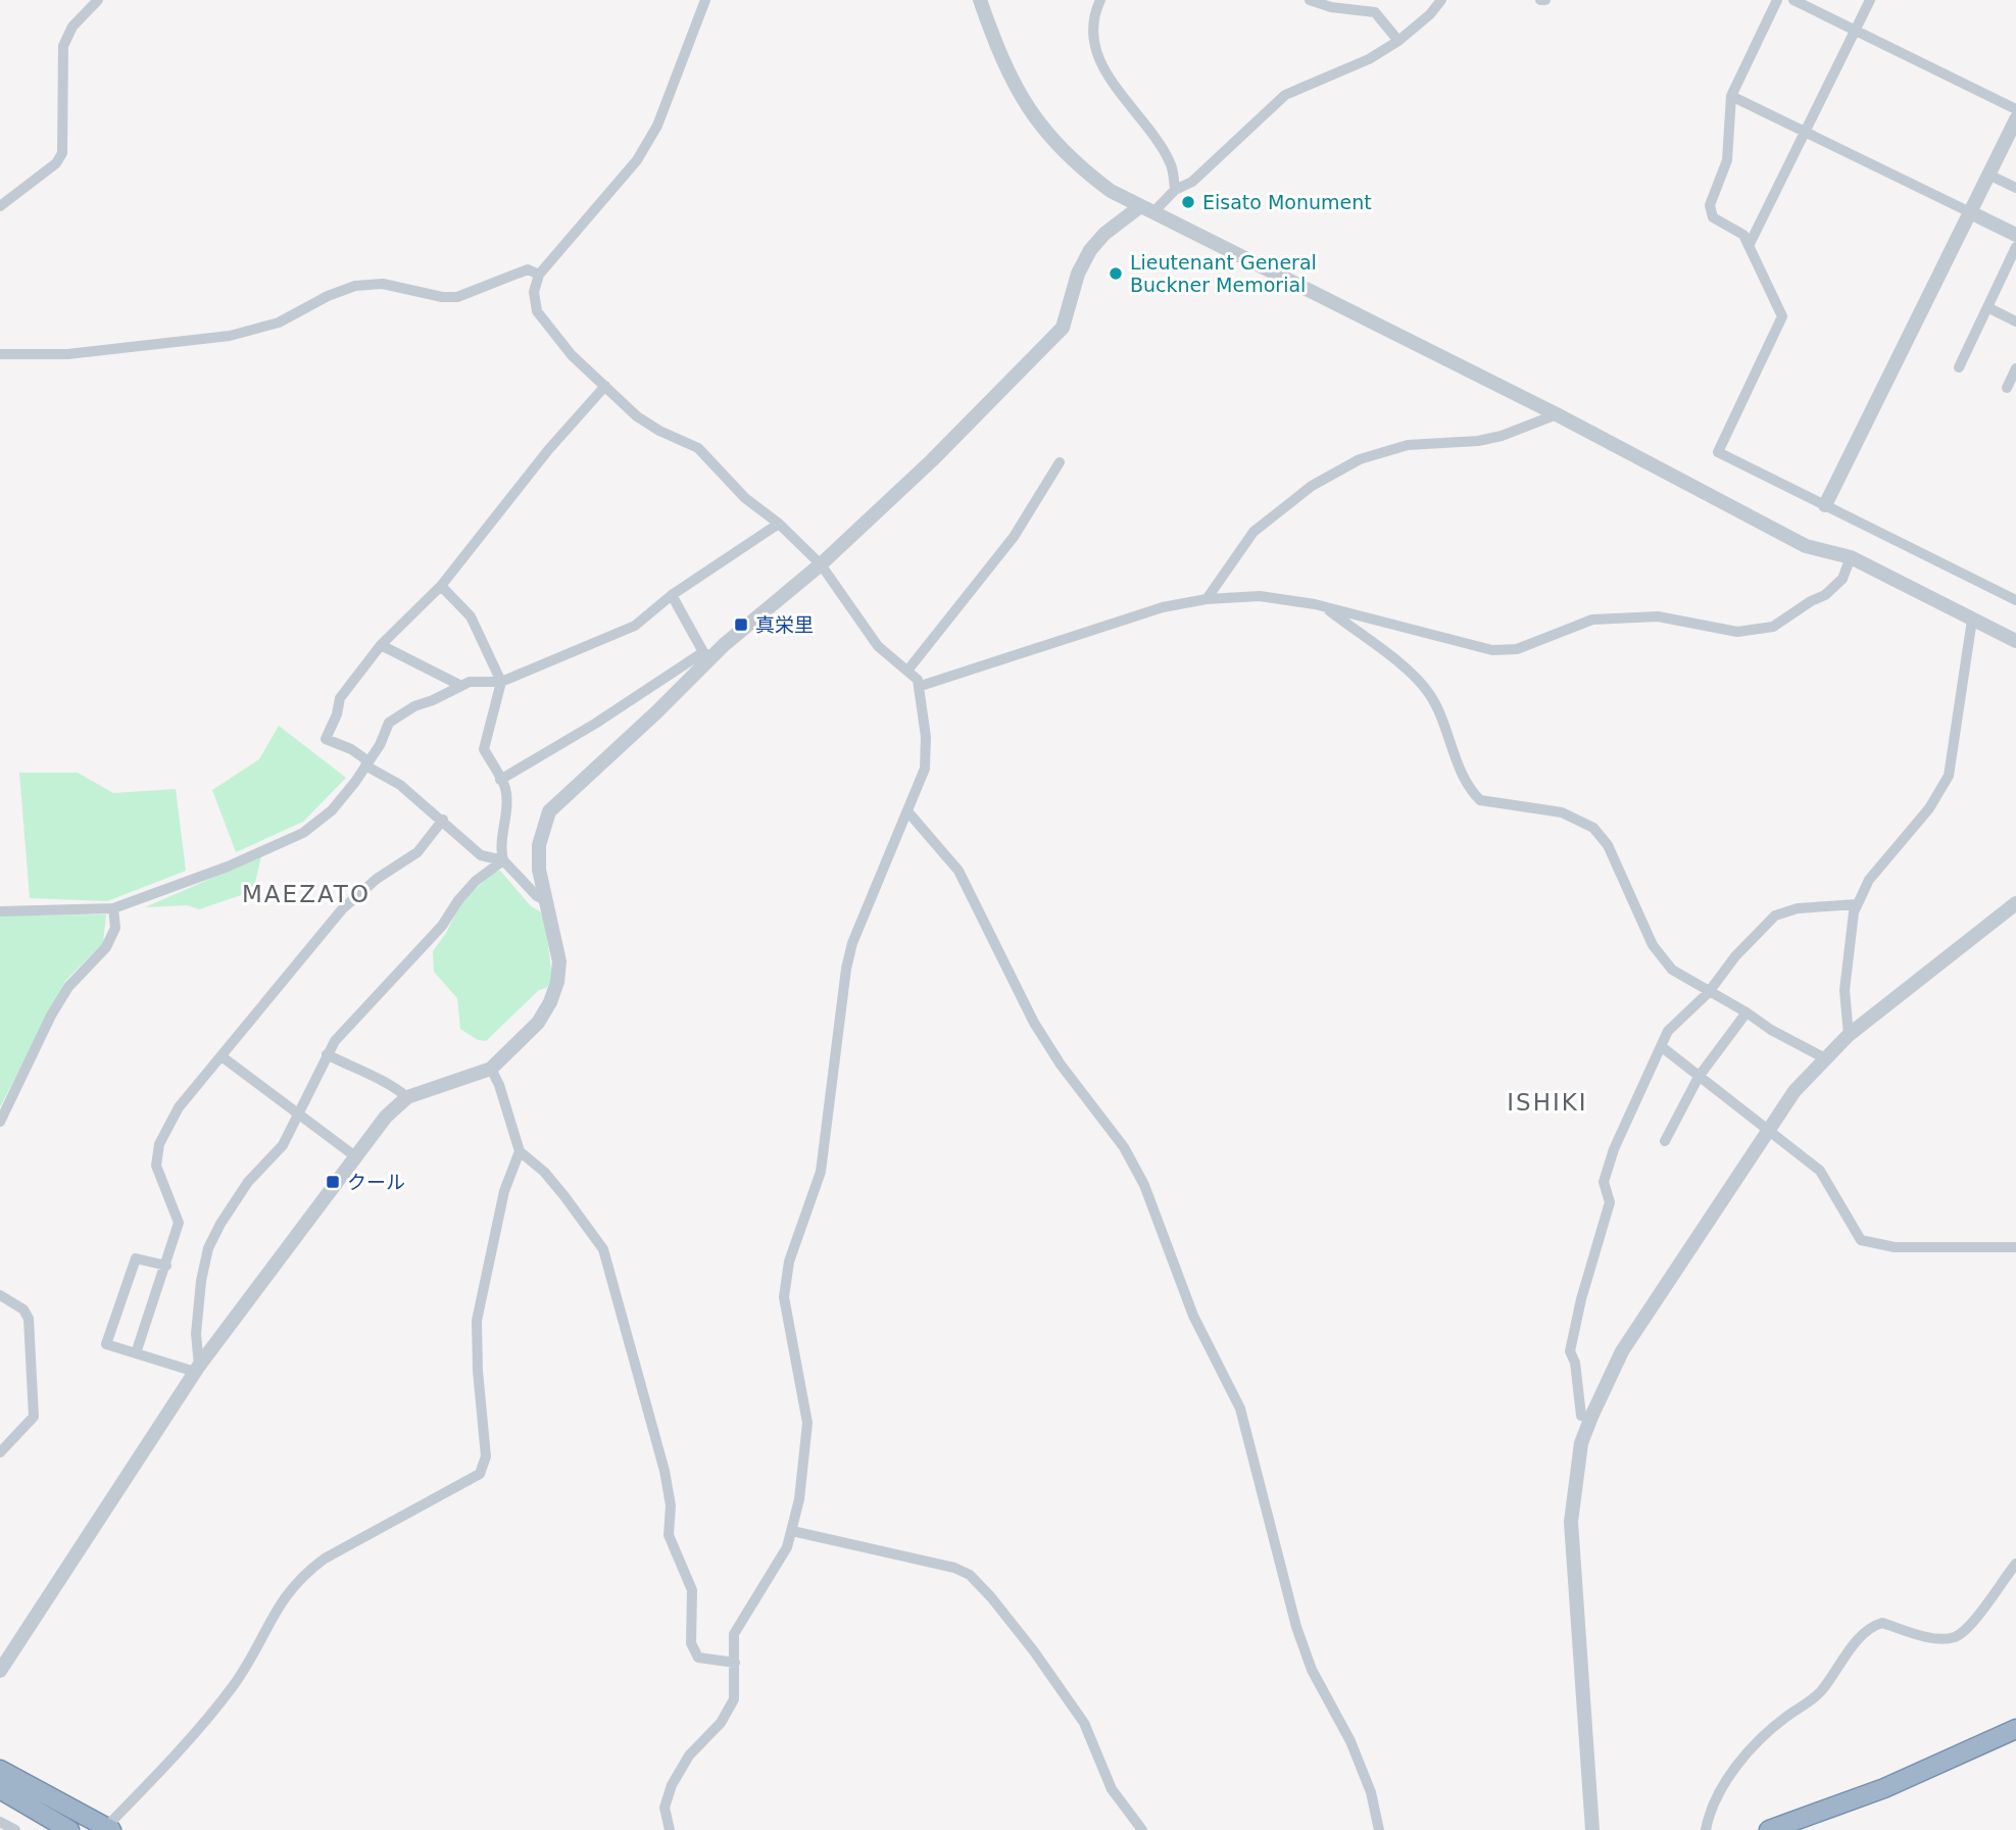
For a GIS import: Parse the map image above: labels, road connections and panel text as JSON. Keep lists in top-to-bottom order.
{
  "districts": ["MAEZATO", "ISHIKI"],
  "places": {
    "other": ["Eisato Monument", "Lieutenant General Buckner Memorial"],
    "transit": ["真栄里", "クール"]
  }
}
